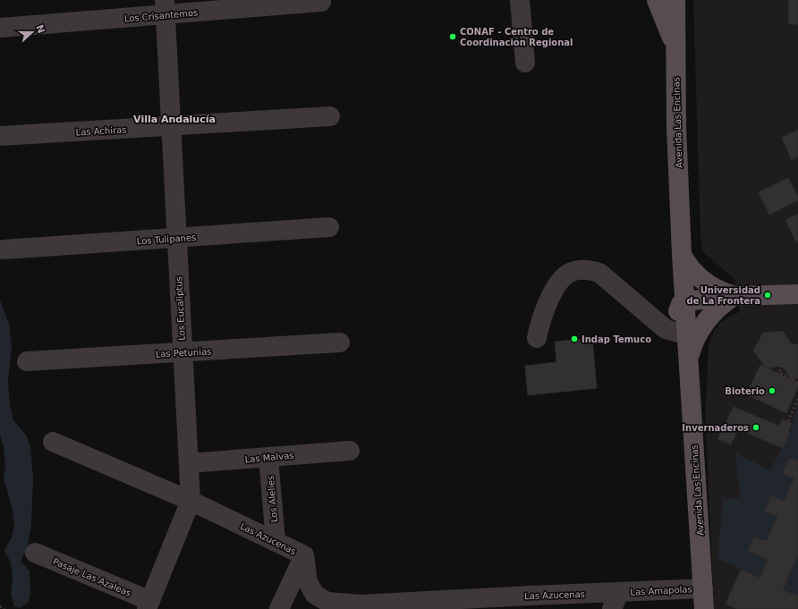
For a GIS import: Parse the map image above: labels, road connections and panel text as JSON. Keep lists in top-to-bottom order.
{
  "streets": {
    "main road": ["Avenida Las Encinas"],
    "street": [
      "Los Crisantemos",
      "Las Achiras",
      "Los Tulipanes",
      "Los Eucaliptus",
      "Las Petunias",
      "Las Malvas",
      "Los Alelies",
      "Las Azucenas",
      "Pasaje Las Azaleas",
      "Las Amapolas"
    ]
  },
  "crossings": [
    ["Los Crisantemos", "Los Eucaliptus"],
    ["Avenida Las Encinas", "Las Amapolas"],
    ["Las Achiras", "Los Eucaliptus"],
    ["Los Tulipanes", "Los Eucaliptus"],
    ["Los Eucaliptus", "Las Petunias"],
    ["Los Eucaliptus", "Las Malvas"],
    ["Los Eucaliptus", "Las Azucenas"],
    ["Los Eucaliptus", "Pasaje Las Azaleas"],
    ["Las Malvas", "Los Alelies"],
    ["Los Alelies", "Las Azucenas"],
    ["Las Azucenas", "Las Amapolas"]
  ],
  "districts": ["Villa Andalucía"],
  "places": [
    "CONAF - Centro de Coordinación Regional",
    "Universidad de La Frontera",
    "Indap Temuco",
    "Bioterio",
    "Invernaderos"
  ],
  "north": "right"
}
